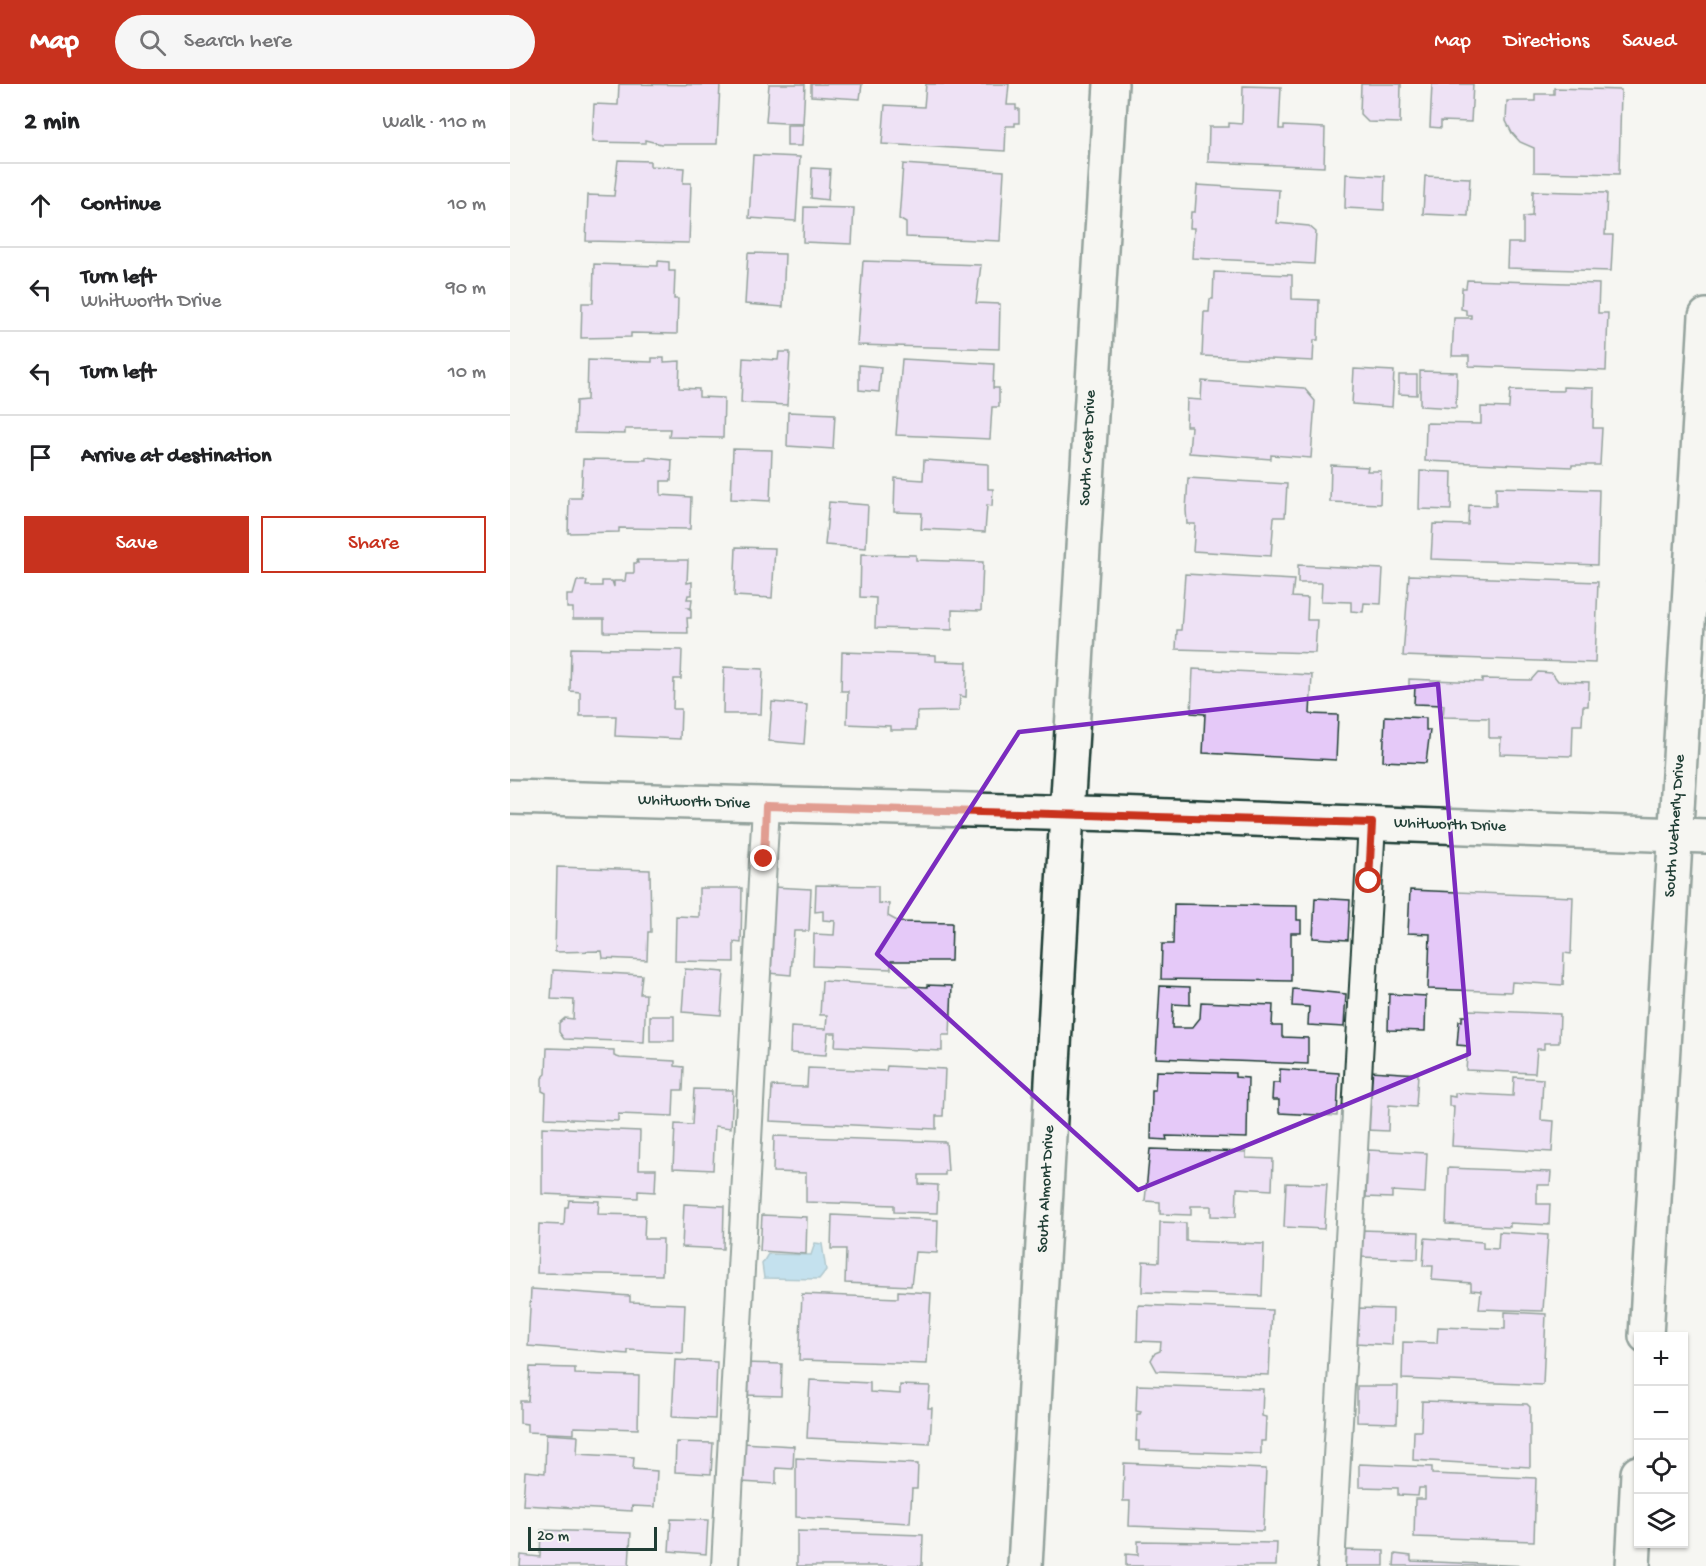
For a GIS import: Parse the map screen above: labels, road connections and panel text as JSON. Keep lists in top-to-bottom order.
{
  "streets": {
    "street": [
      "South Crest Drive",
      "Whitworth Drive",
      "South Wetherly Drive",
      "South Almont Drive"
    ]
  },
  "crossings": [
    ["South Crest Drive", "Whitworth Drive"],
    ["South Crest Drive", "South Almont Drive"],
    ["Whitworth Drive", "South Wetherly Drive"],
    ["Whitworth Drive", "South Almont Drive"]
  ],
  "scale_bar": "20 m",
  "page": {
    "header": "Map",
    "search": "Search here",
    "nav": ["Map", "Directions", "Saved"],
    "heading": ["2 min", "Walk · 110 m"],
    "list": [
      ["Continue", "10 m"],
      ["Turn left", "Whitworth Drive", "90 m"],
      ["Turn left", "10 m"],
      "Arrive at destination"
    ],
    "buttons": ["Save", "Share"],
    "map_buttons": ["+", "−"],
    "scale": "20 m"
  }
}
